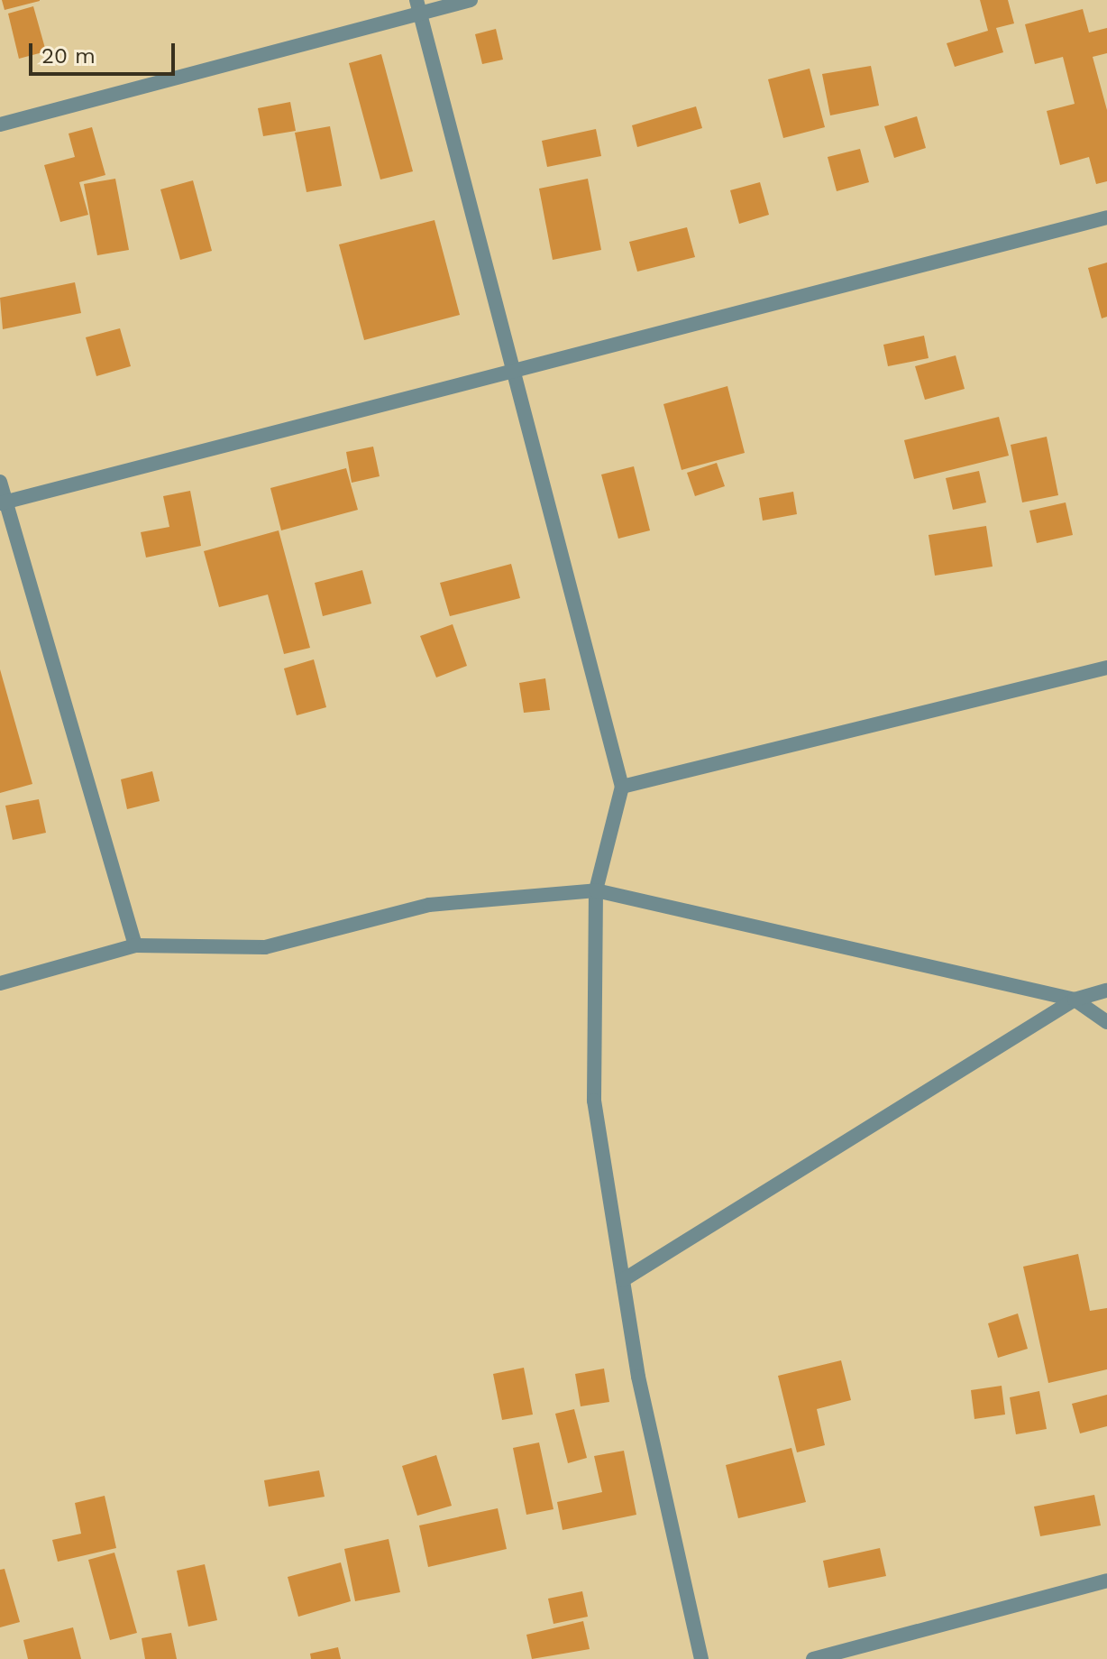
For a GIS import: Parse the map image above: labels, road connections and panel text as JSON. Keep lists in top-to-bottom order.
{
  "scale_bar": "20 m"
}
